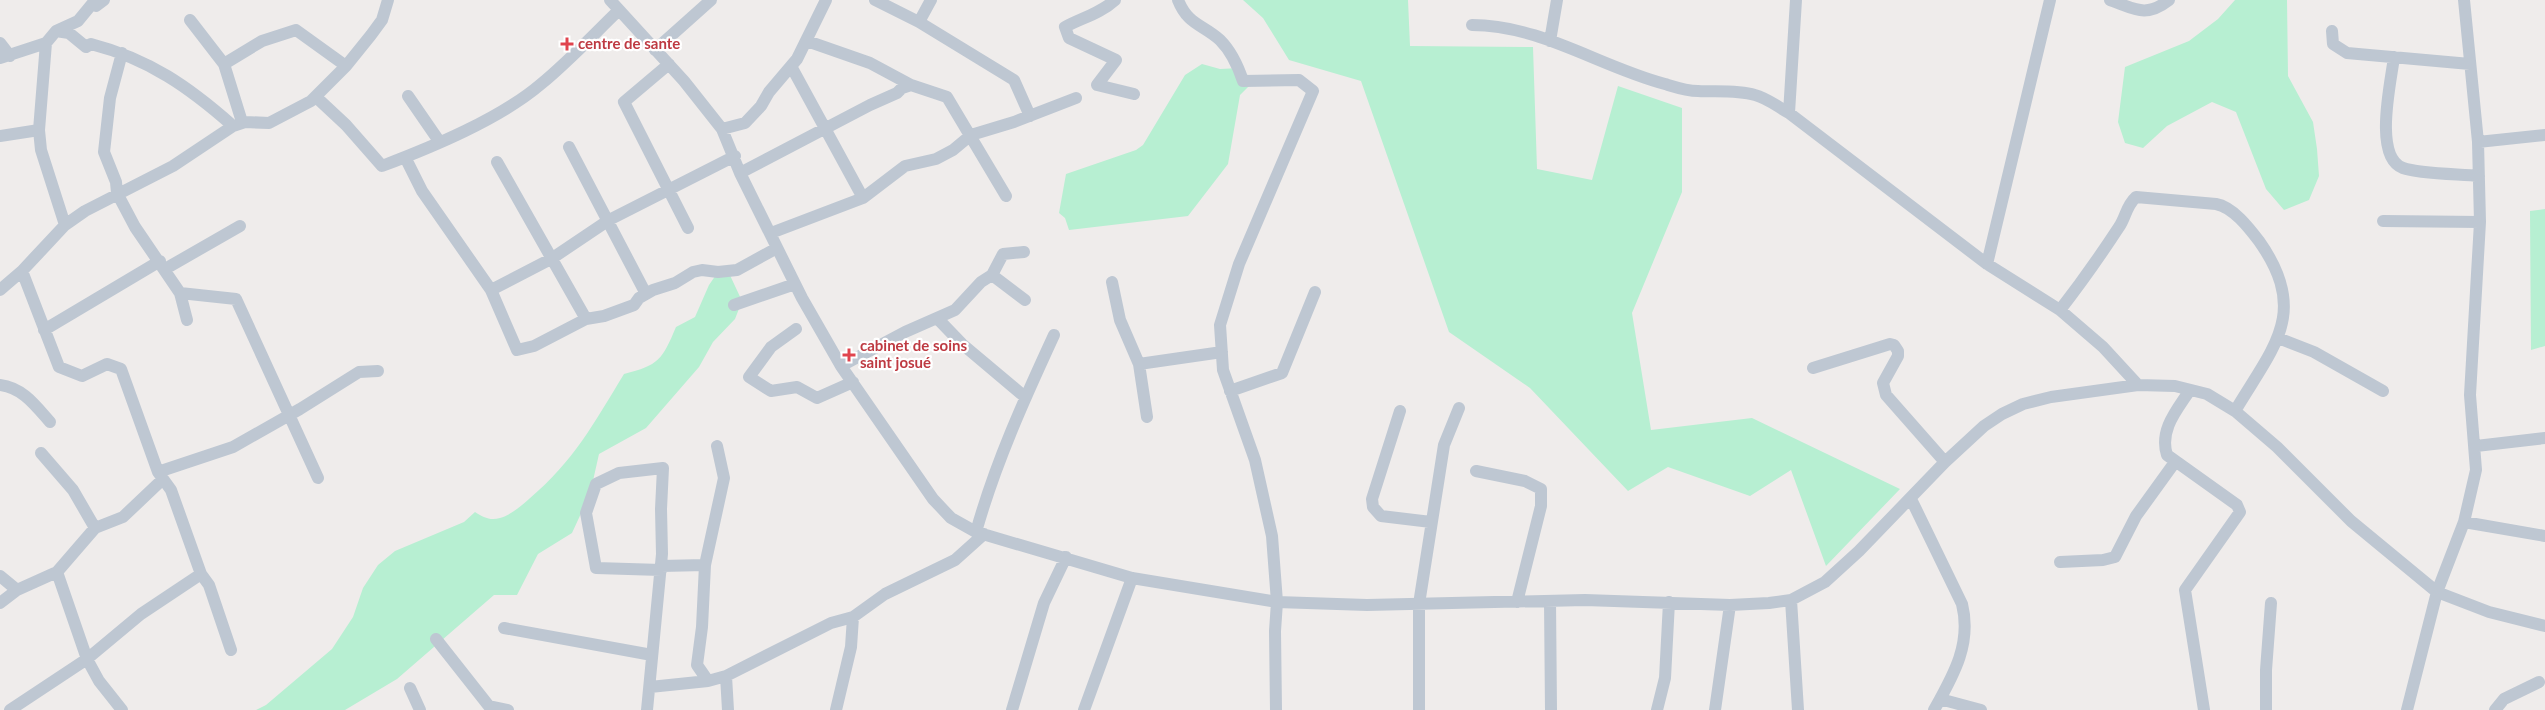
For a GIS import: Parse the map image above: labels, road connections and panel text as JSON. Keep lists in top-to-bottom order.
{
  "places": {
    "health": ["centre de sante", "cabinet de soins saint josué"]
  }
}
